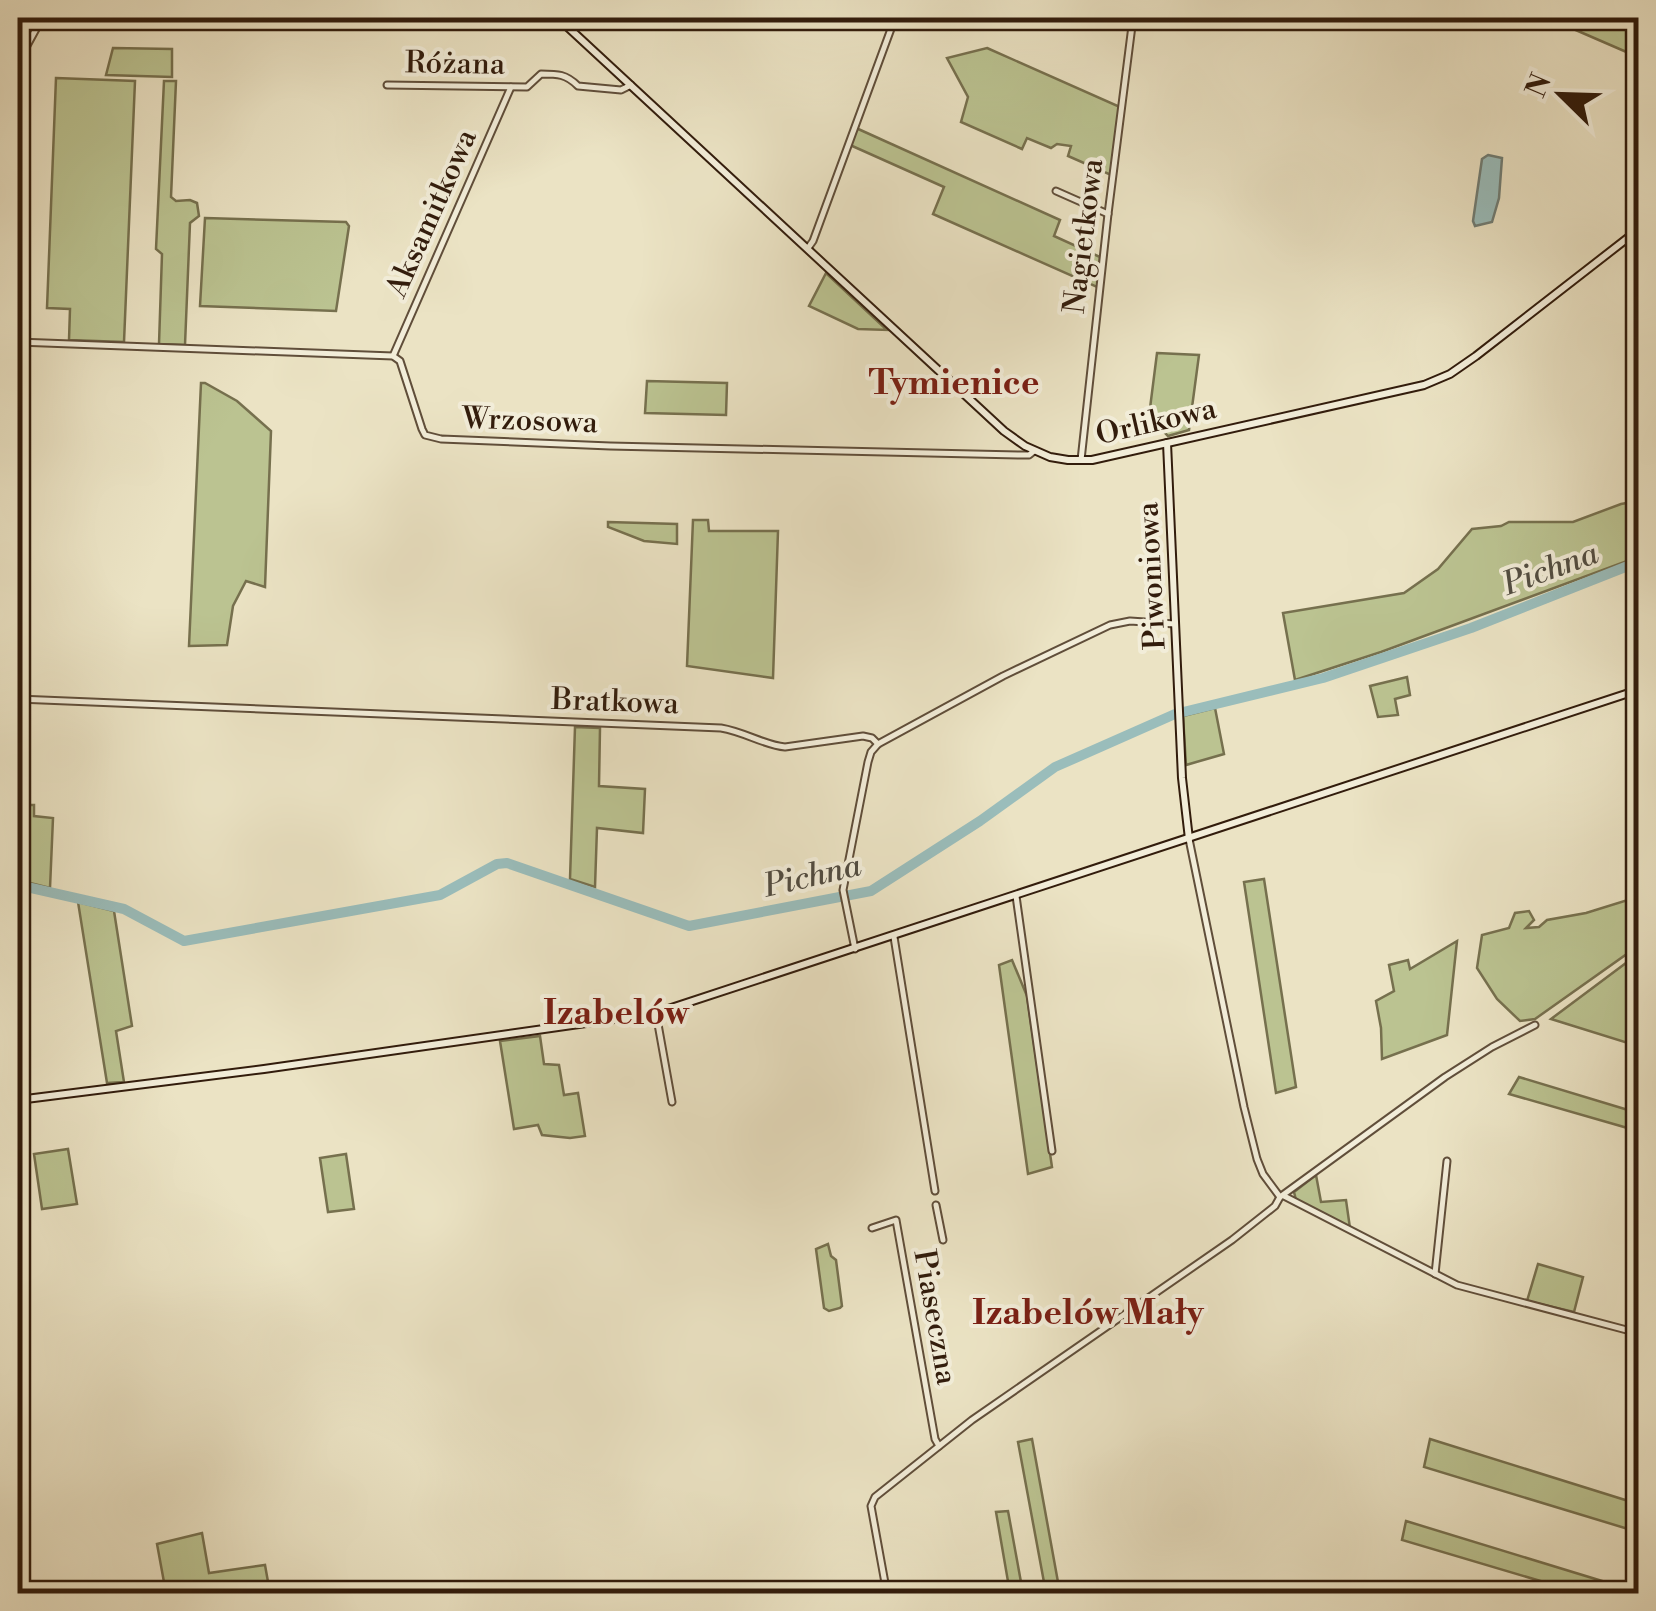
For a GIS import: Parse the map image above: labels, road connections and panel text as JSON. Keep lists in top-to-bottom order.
{
  "streets": {
    "street": [
      "Różana",
      "Aksamitkowa",
      "Nagietkowa",
      "Wrzosowa",
      "Orlikowa",
      "Piwoniowa",
      "Bratkowa",
      "Piaseczna"
    ]
  },
  "crossings": [
    ["Różana", "Aksamitkowa"],
    ["Różana", "Orlikowa"],
    ["Aksamitkowa", "Wrzosowa"],
    ["Nagietkowa", "Orlikowa"],
    ["Wrzosowa", "Orlikowa"],
    ["Orlikowa", "Piwoniowa"]
  ],
  "districts": ["Tymienice", "Izabelów", "Izabelów Mały"],
  "water": ["Pichna"],
  "north": "top left"
}
